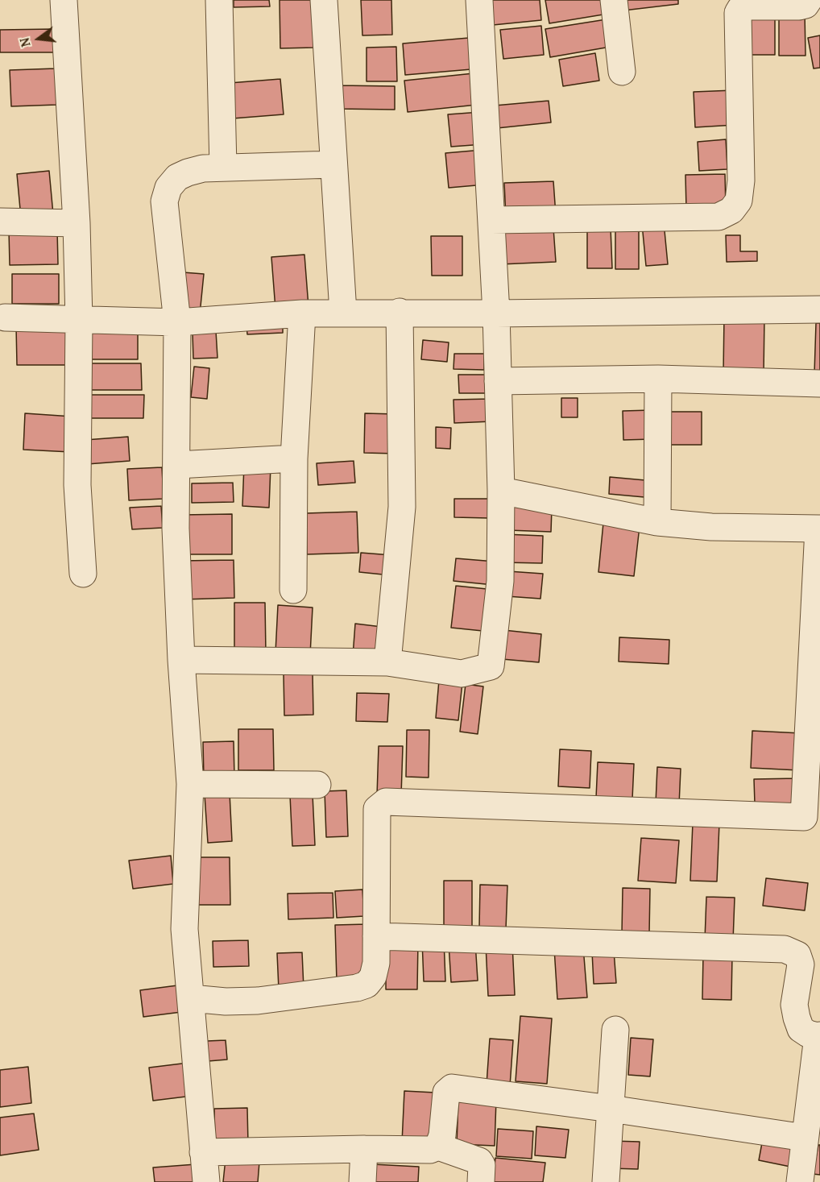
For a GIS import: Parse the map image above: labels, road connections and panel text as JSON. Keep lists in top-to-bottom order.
{
  "north": "left"
}
